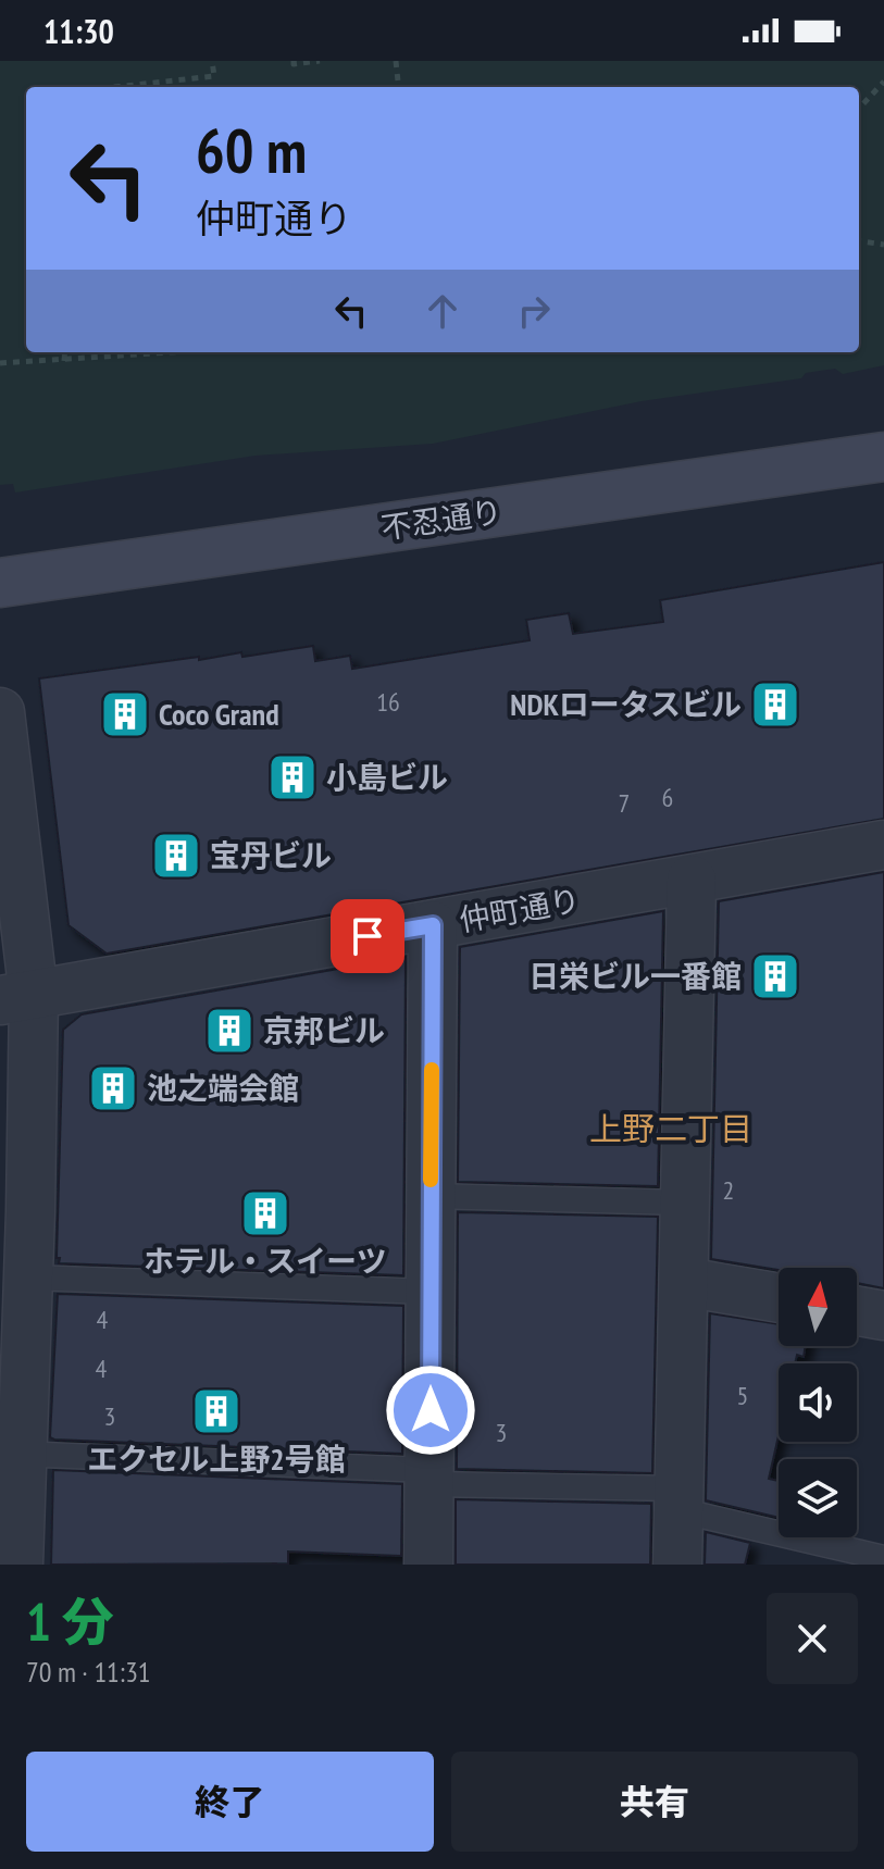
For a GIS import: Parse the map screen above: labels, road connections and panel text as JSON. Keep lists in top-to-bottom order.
{
  "streets": {
    "main road": ["不忍通り"],
    "street": ["仲町通り"]
  },
  "districts": ["上野二丁目"],
  "places": {
    "building": [
      "NDKロータスビル",
      "Coco Grand",
      "小島ビル",
      "宝丹ビル",
      "日栄ビル一番館",
      "京邦ビル",
      "池之端会館",
      "ホテル・スイーツ",
      "エクセル上野2号館"
    ]
  },
  "house_numbers": [
    "16",
    "6",
    "7",
    "2",
    "4",
    "4",
    "5",
    "3",
    "3"
  ],
  "north": "top",
  "page": {
    "status": "11:30",
    "turn": ["60 m", "仲町通り"],
    "heading": ["1 分", "70 m · 11:31"],
    "buttons": ["終了", "共有"]
  }
}
